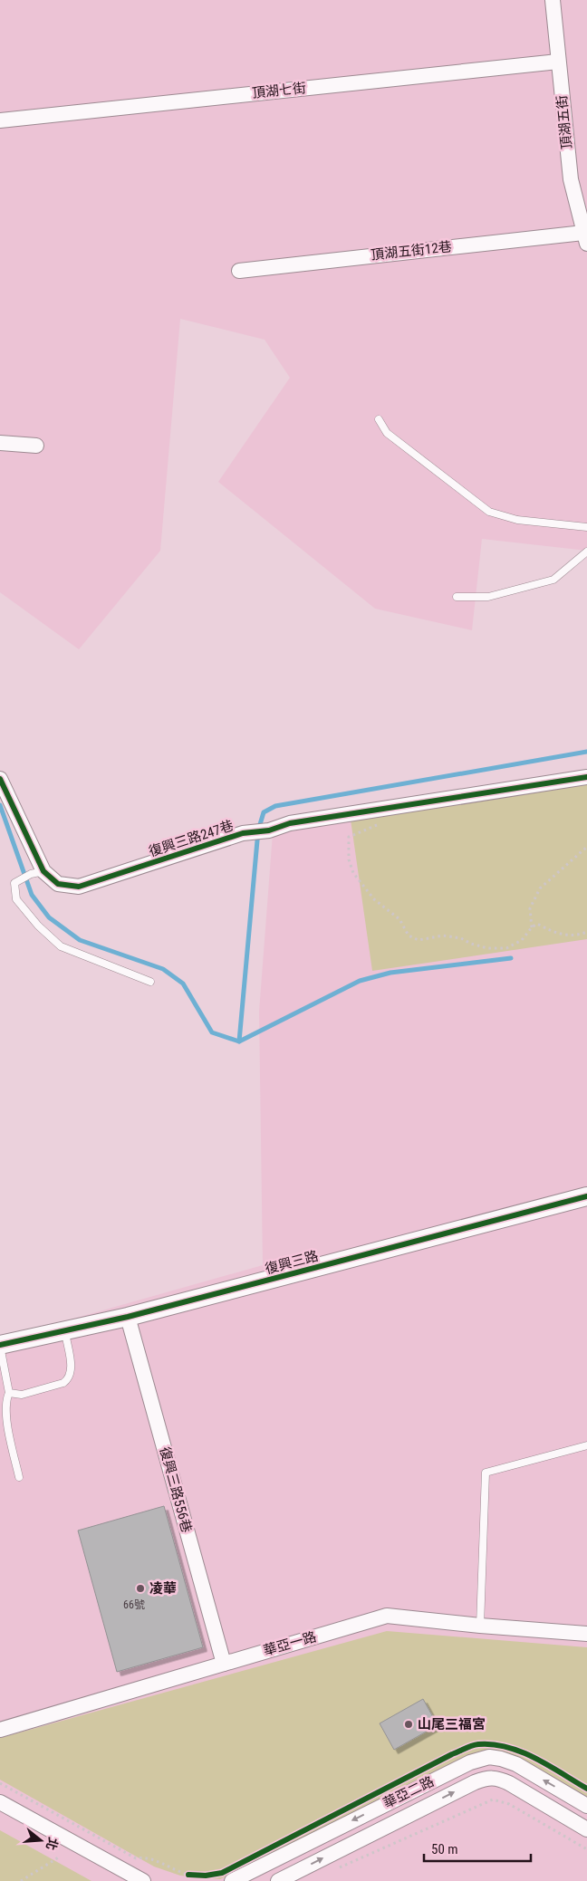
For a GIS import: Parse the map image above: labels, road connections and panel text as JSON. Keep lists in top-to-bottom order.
{
  "streets": {
    "street": [
      "頂湖七街",
      "頂湖五街",
      "頂湖五街12巷",
      "復興三路247巷",
      "復興三路",
      "復興三路556巷",
      "華亞一路",
      "華亞二路"
    ]
  },
  "crossings": [
    ["頂湖七街", "頂湖五街"],
    ["頂湖五街", "頂湖五街12巷"],
    ["復興三路", "復興三路556巷"],
    ["復興三路556巷", "華亞一路"]
  ],
  "places": ["凌華", "山尾三福宮"],
  "house_numbers": ["66號"],
  "scale_bar": "50 m",
  "north": "right"
}
